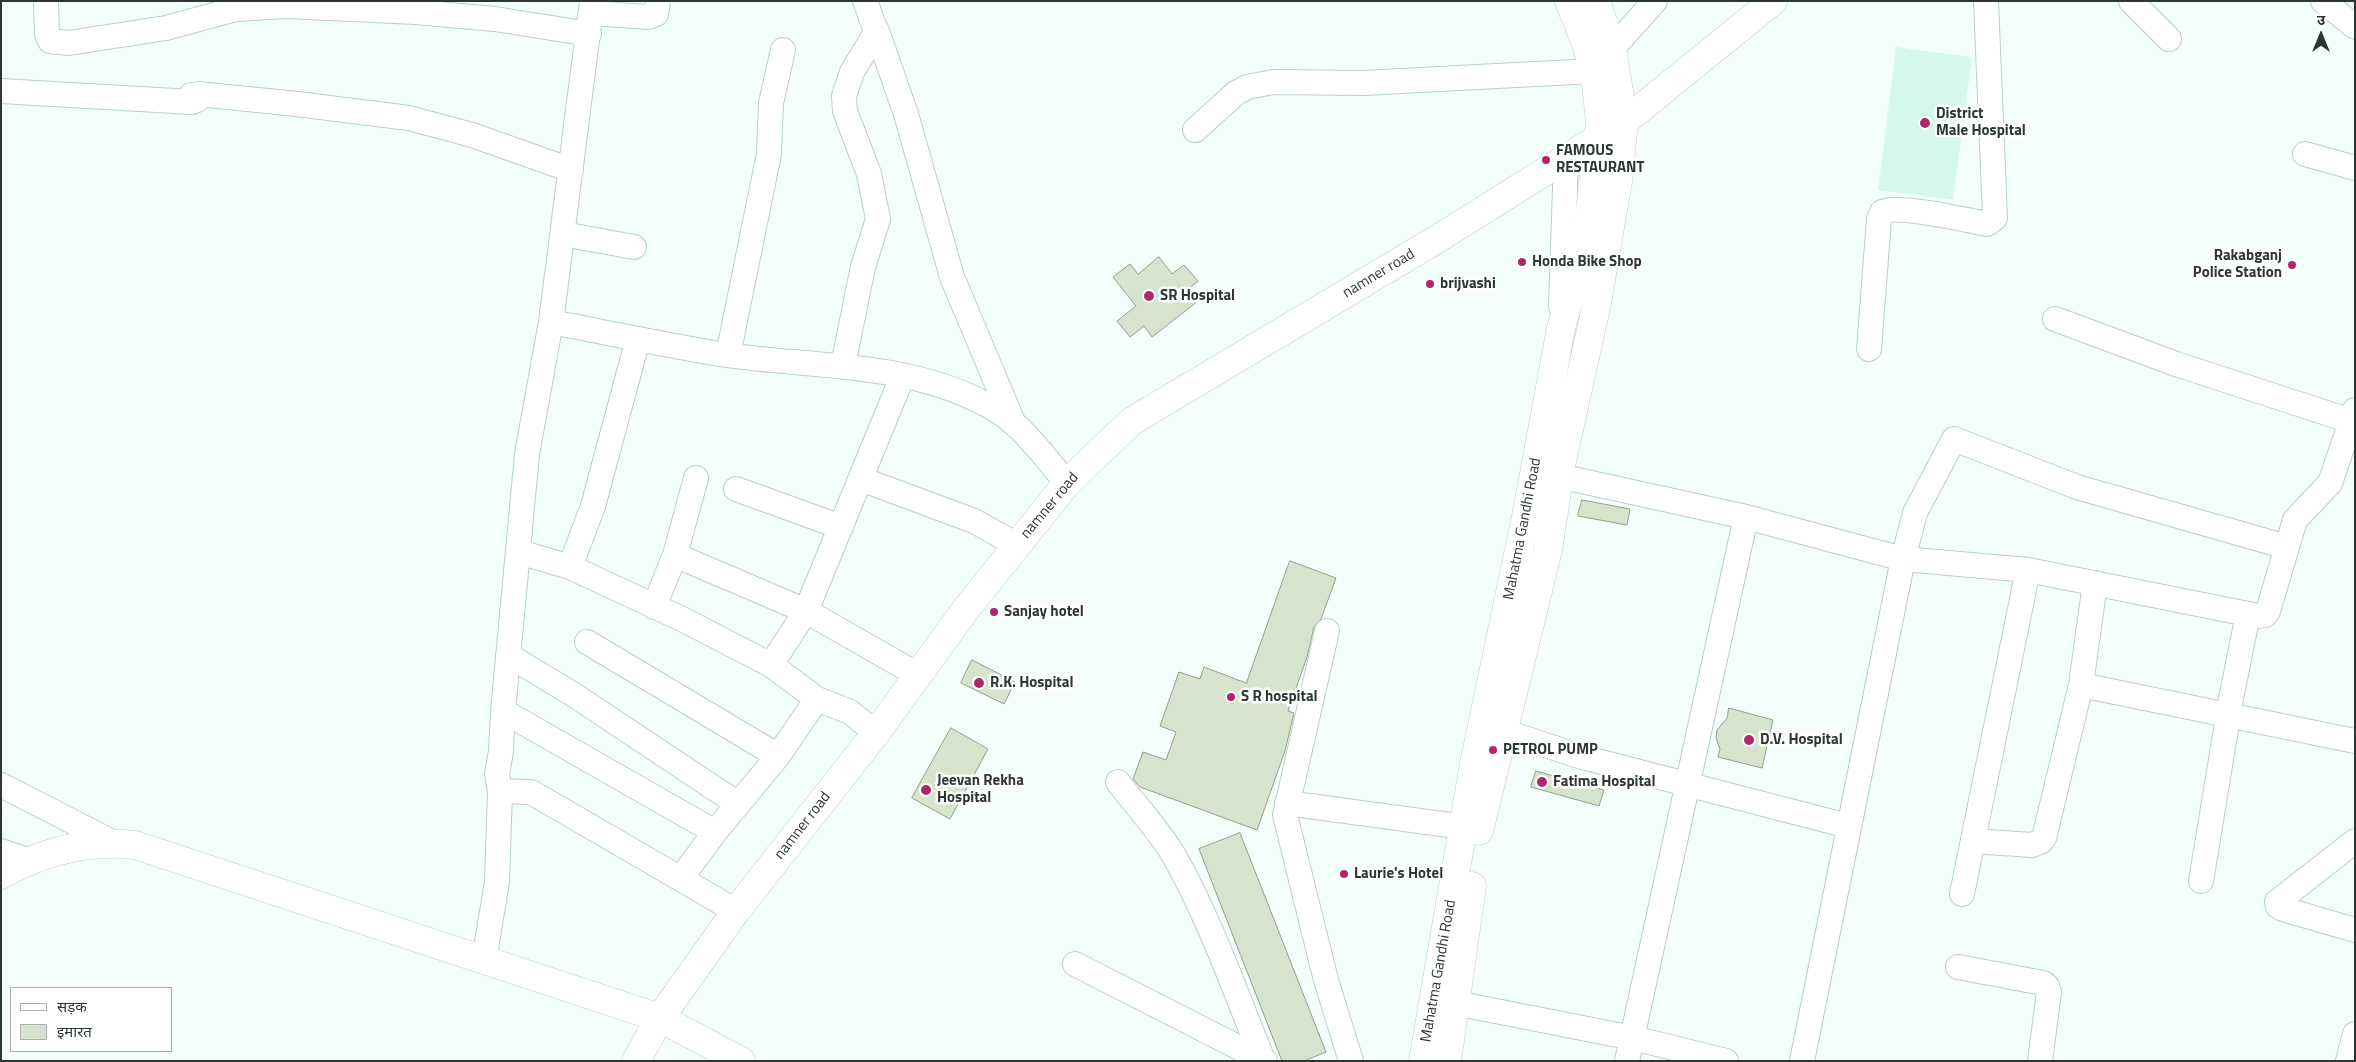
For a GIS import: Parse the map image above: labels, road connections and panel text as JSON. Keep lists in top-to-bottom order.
{
  "streets": {
    "main road": ["namner road", "Mahatma Gandhi Road"]
  },
  "crossings": [
    ["namner road", "Mahatma Gandhi Road"]
  ],
  "places": [
    "District Male Hospital",
    "FAMOUS RESTAURANT",
    "Honda Bike Shop",
    "Rakabganj Police Station",
    "brijvashi",
    "SR Hospital",
    "Sanjay hotel",
    "R.K. Hospital",
    "S R hospital",
    "D.V. Hospital",
    "PETROL PUMP",
    "Fatima Hospital",
    "Jeevan Rekha Hospital",
    "Laurie's Hotel"
  ],
  "legend": ["सड़क", "इमारत"],
  "north": "top"
}
